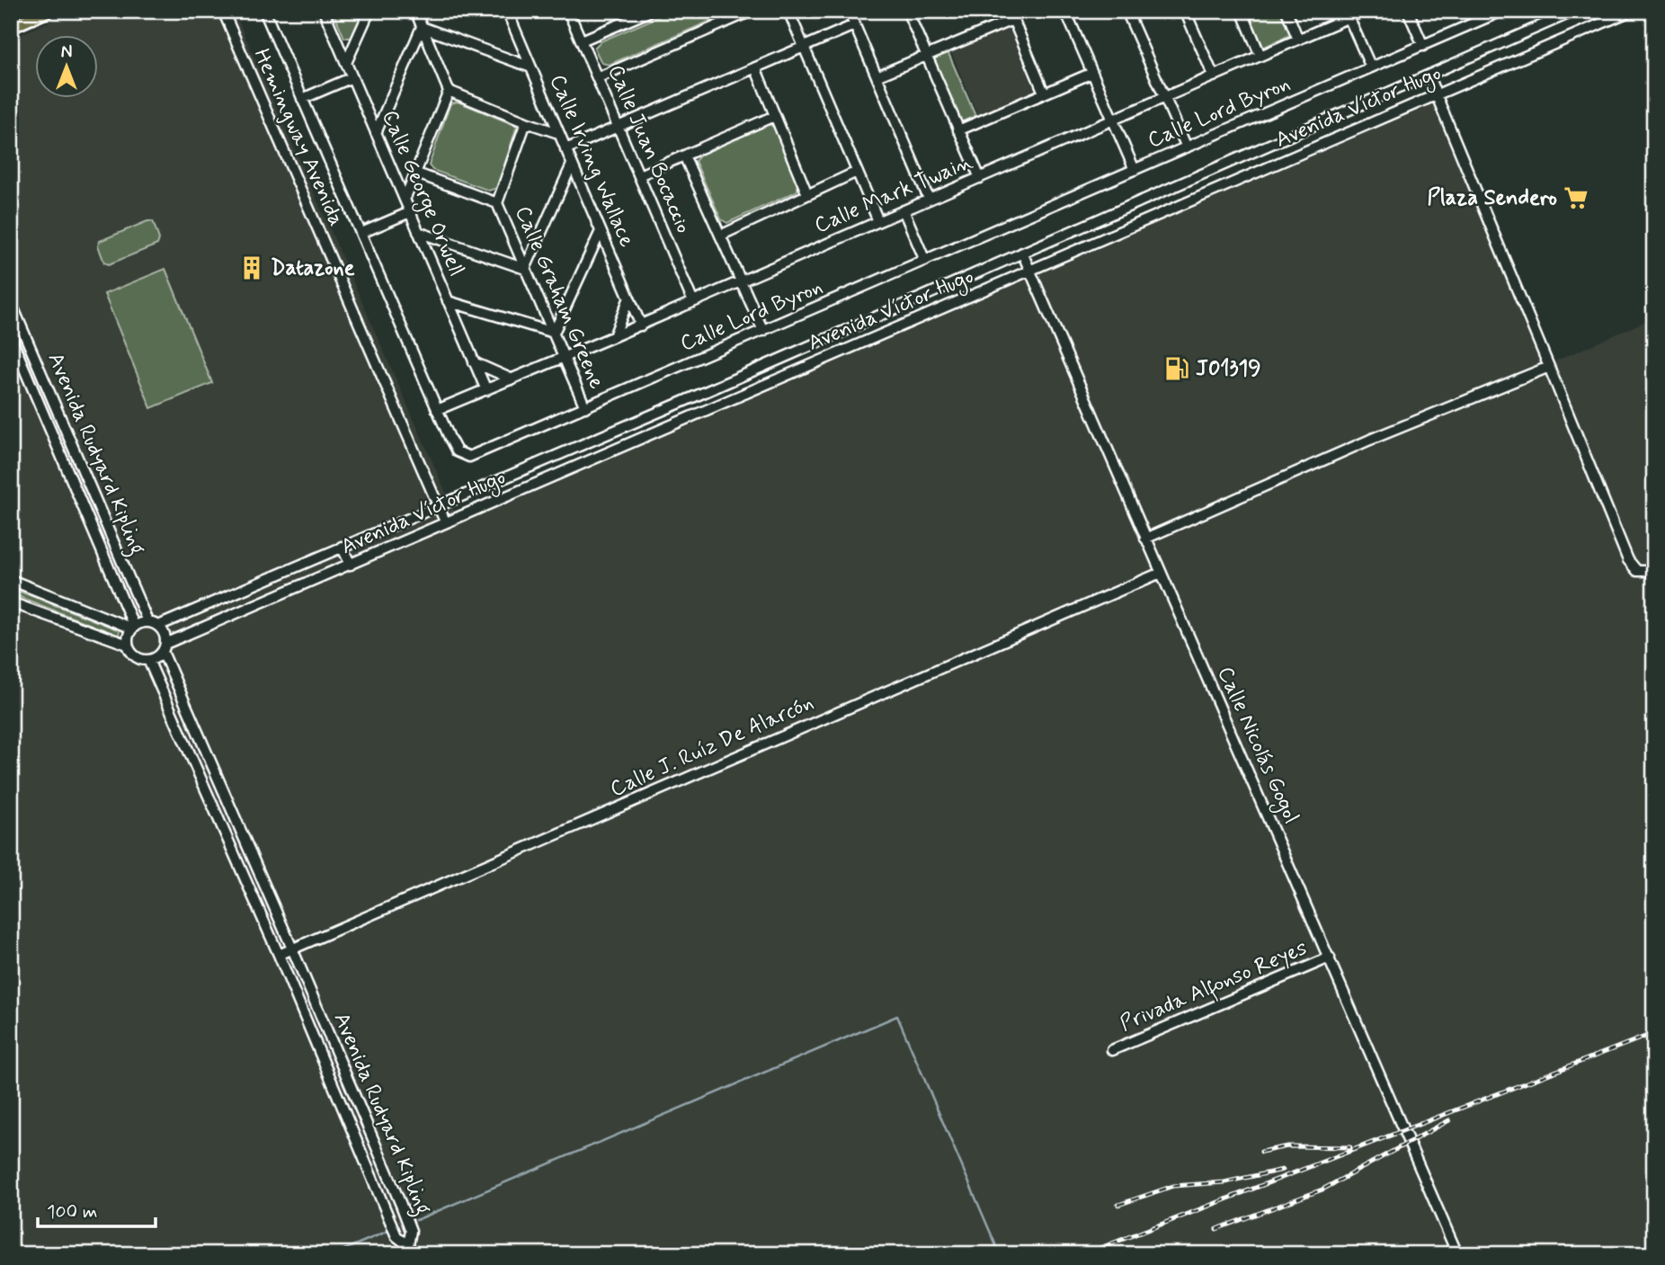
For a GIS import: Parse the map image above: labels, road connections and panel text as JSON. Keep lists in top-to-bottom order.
{
  "streets": {
    "street": [
      "Avenida Víctor Hugo",
      "Calle Lord Byron",
      "Hemingway Avenida",
      "Calle Juan Bocaccio",
      "Calle Irving Wallace",
      "Calle George Orwell",
      "Calle Mark Twain",
      "Calle Graham Greene",
      "Avenida Rudyard Kipling",
      "Calle Nicolás Gogol",
      "Calle J. Ruíz De Alarcón",
      "Privada Alfonso Reyes"
    ]
  },
  "crossings": [
    ["Avenida Víctor Hugo", "Hemingway Avenida"],
    ["Avenida Víctor Hugo", "Avenida Rudyard Kipling"],
    ["Avenida Víctor Hugo", "Calle Nicolás Gogol"],
    ["Calle Lord Byron", "Calle Mark Twain"],
    ["Calle Lord Byron", "Calle Graham Greene"],
    ["Calle Juan Bocaccio", "Calle Mark Twain"],
    ["Calle Irving Wallace", "Calle Mark Twain"],
    ["Calle George Orwell", "Calle Mark Twain"],
    ["Calle Mark Twain", "Calle Graham Greene"],
    ["Avenida Rudyard Kipling", "Calle J. Ruíz De Alarcón"],
    ["Calle Nicolás Gogol", "Calle J. Ruíz De Alarcón"],
    ["Calle Nicolás Gogol", "Privada Alfonso Reyes"]
  ],
  "places": {
    "supermarket": ["Plaza Sendero"],
    "building": ["Datazone"],
    "fuel station": ["J01319"]
  },
  "scale_bar": "100 m",
  "north": "top"
}
